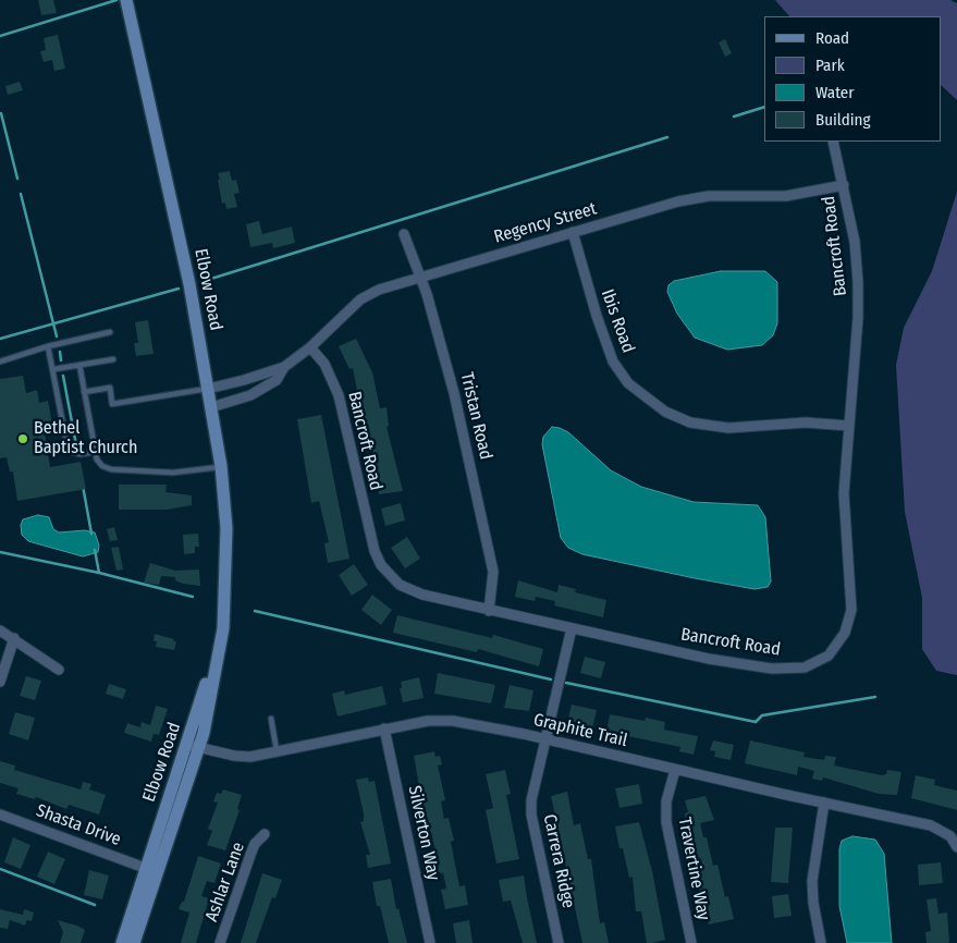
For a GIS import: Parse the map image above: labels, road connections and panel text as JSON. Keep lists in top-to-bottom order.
{
  "streets": {
    "main road": ["Elbow Road"],
    "street": [
      "Regency Street",
      "Bancroft Road",
      "Ibis Road",
      "Tristan Road",
      "Graphite Trail",
      "Shasta Drive",
      "Silverton Way",
      "Carrera Ridge",
      "Travertine Way",
      "Ashlar Lane"
    ]
  },
  "crossings": [
    ["Regency Street", "Bancroft Road"],
    ["Regency Street", "Elbow Road"],
    ["Regency Street", "Ibis Road"],
    ["Regency Street", "Tristan Road"],
    ["Bancroft Road", "Ibis Road"],
    ["Bancroft Road", "Tristan Road"],
    ["Bancroft Road", "Carrera Ridge"],
    ["Elbow Road", "Graphite Trail"],
    ["Elbow Road", "Shasta Drive"],
    ["Graphite Trail", "Silverton Way"],
    ["Graphite Trail", "Carrera Ridge"],
    ["Graphite Trail", "Travertine Way"]
  ],
  "places": ["Bethel Baptist Church"],
  "legend": [
    "Road",
    "Park",
    "Water",
    "Building"
  ]
}
